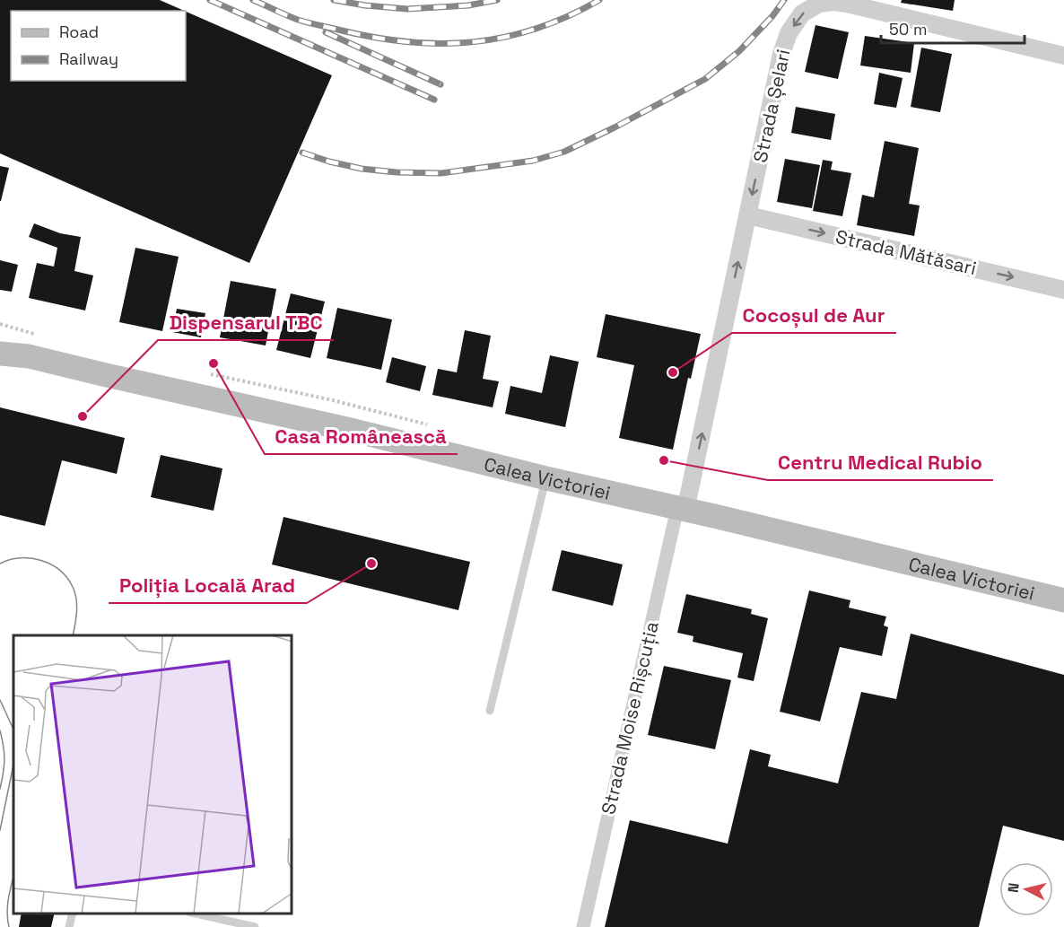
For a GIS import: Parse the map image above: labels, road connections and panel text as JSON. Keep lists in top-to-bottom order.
{
  "streets": {
    "main road": ["Calea Victoriei"],
    "street": ["Strada Șelari", "Strada Mătăsari", "Strada Moise Rișcuția"]
  },
  "crossings": [
    ["Strada Șelari", "Strada Mătăsari"],
    ["Strada Șelari", "Calea Victoriei"],
    ["Strada Șelari", "Strada Moise Rișcuția"],
    ["Calea Victoriei", "Strada Moise Rișcuția"]
  ],
  "one_way": ["Strada Mătăsari"],
  "places": [
    "Casa Românească",
    "Cocoșul de Aur",
    "Dispensarul TBC",
    "Centru Medical Rubio",
    "Poliția Locală Arad"
  ],
  "legend": ["Road", "Railway"],
  "scale_bar": "50 m",
  "north": "left"
}
